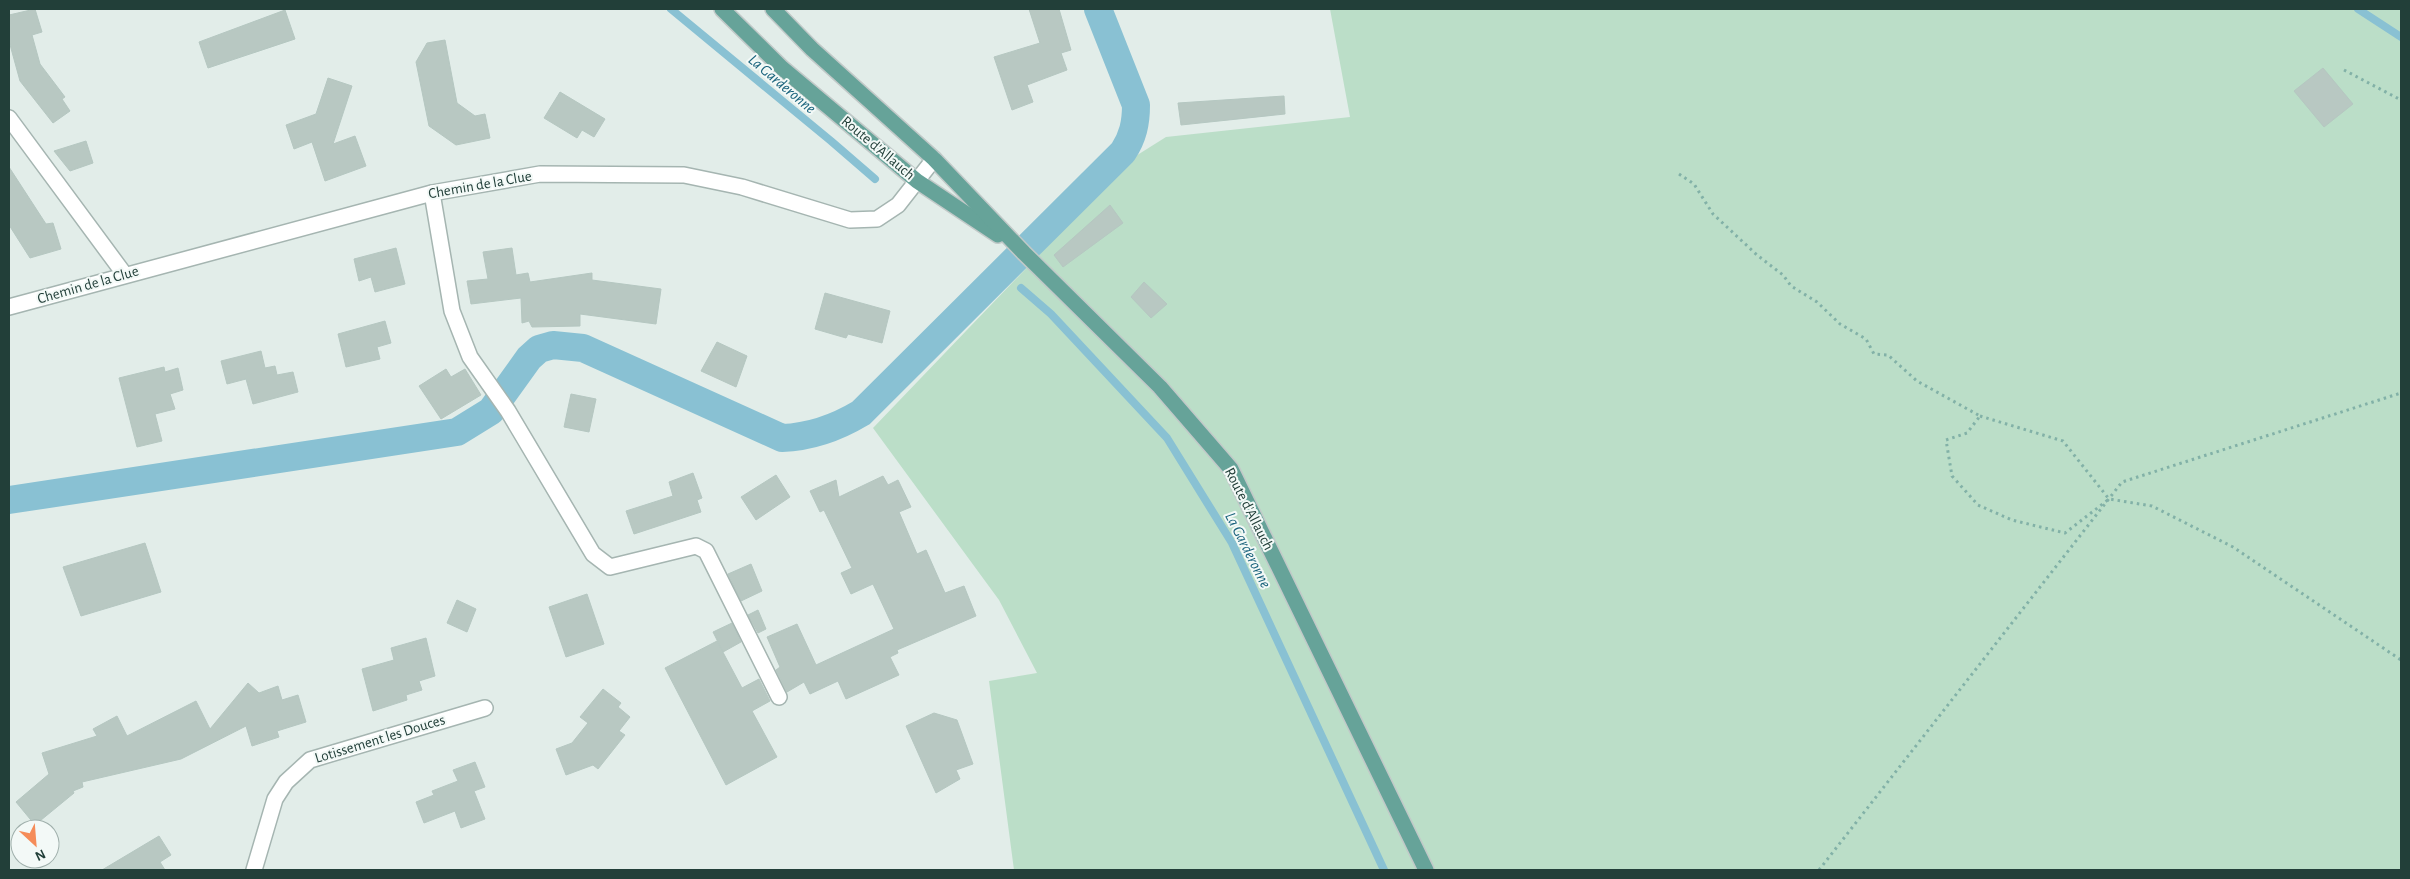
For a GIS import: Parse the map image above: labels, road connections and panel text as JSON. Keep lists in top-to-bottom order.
{
  "streets": {
    "main road": ["Route d'Allauch"],
    "street": ["Chemin de la Clue", "Lotissement les Douces"]
  },
  "crossings": [
    ["Route d'Allauch", "Chemin de la Clue"]
  ],
  "water": ["La Garderonne"],
  "north": "bottom right"
}
